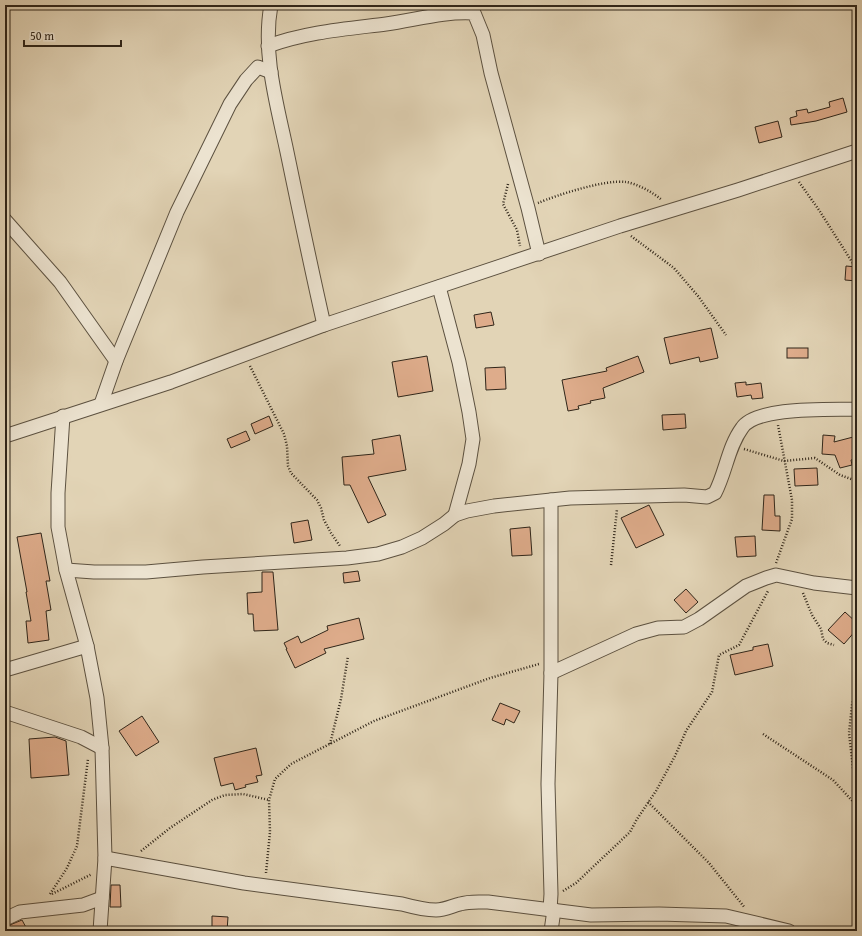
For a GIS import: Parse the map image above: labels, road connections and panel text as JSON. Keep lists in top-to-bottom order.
{
  "scale_bar": "50 m"
}
